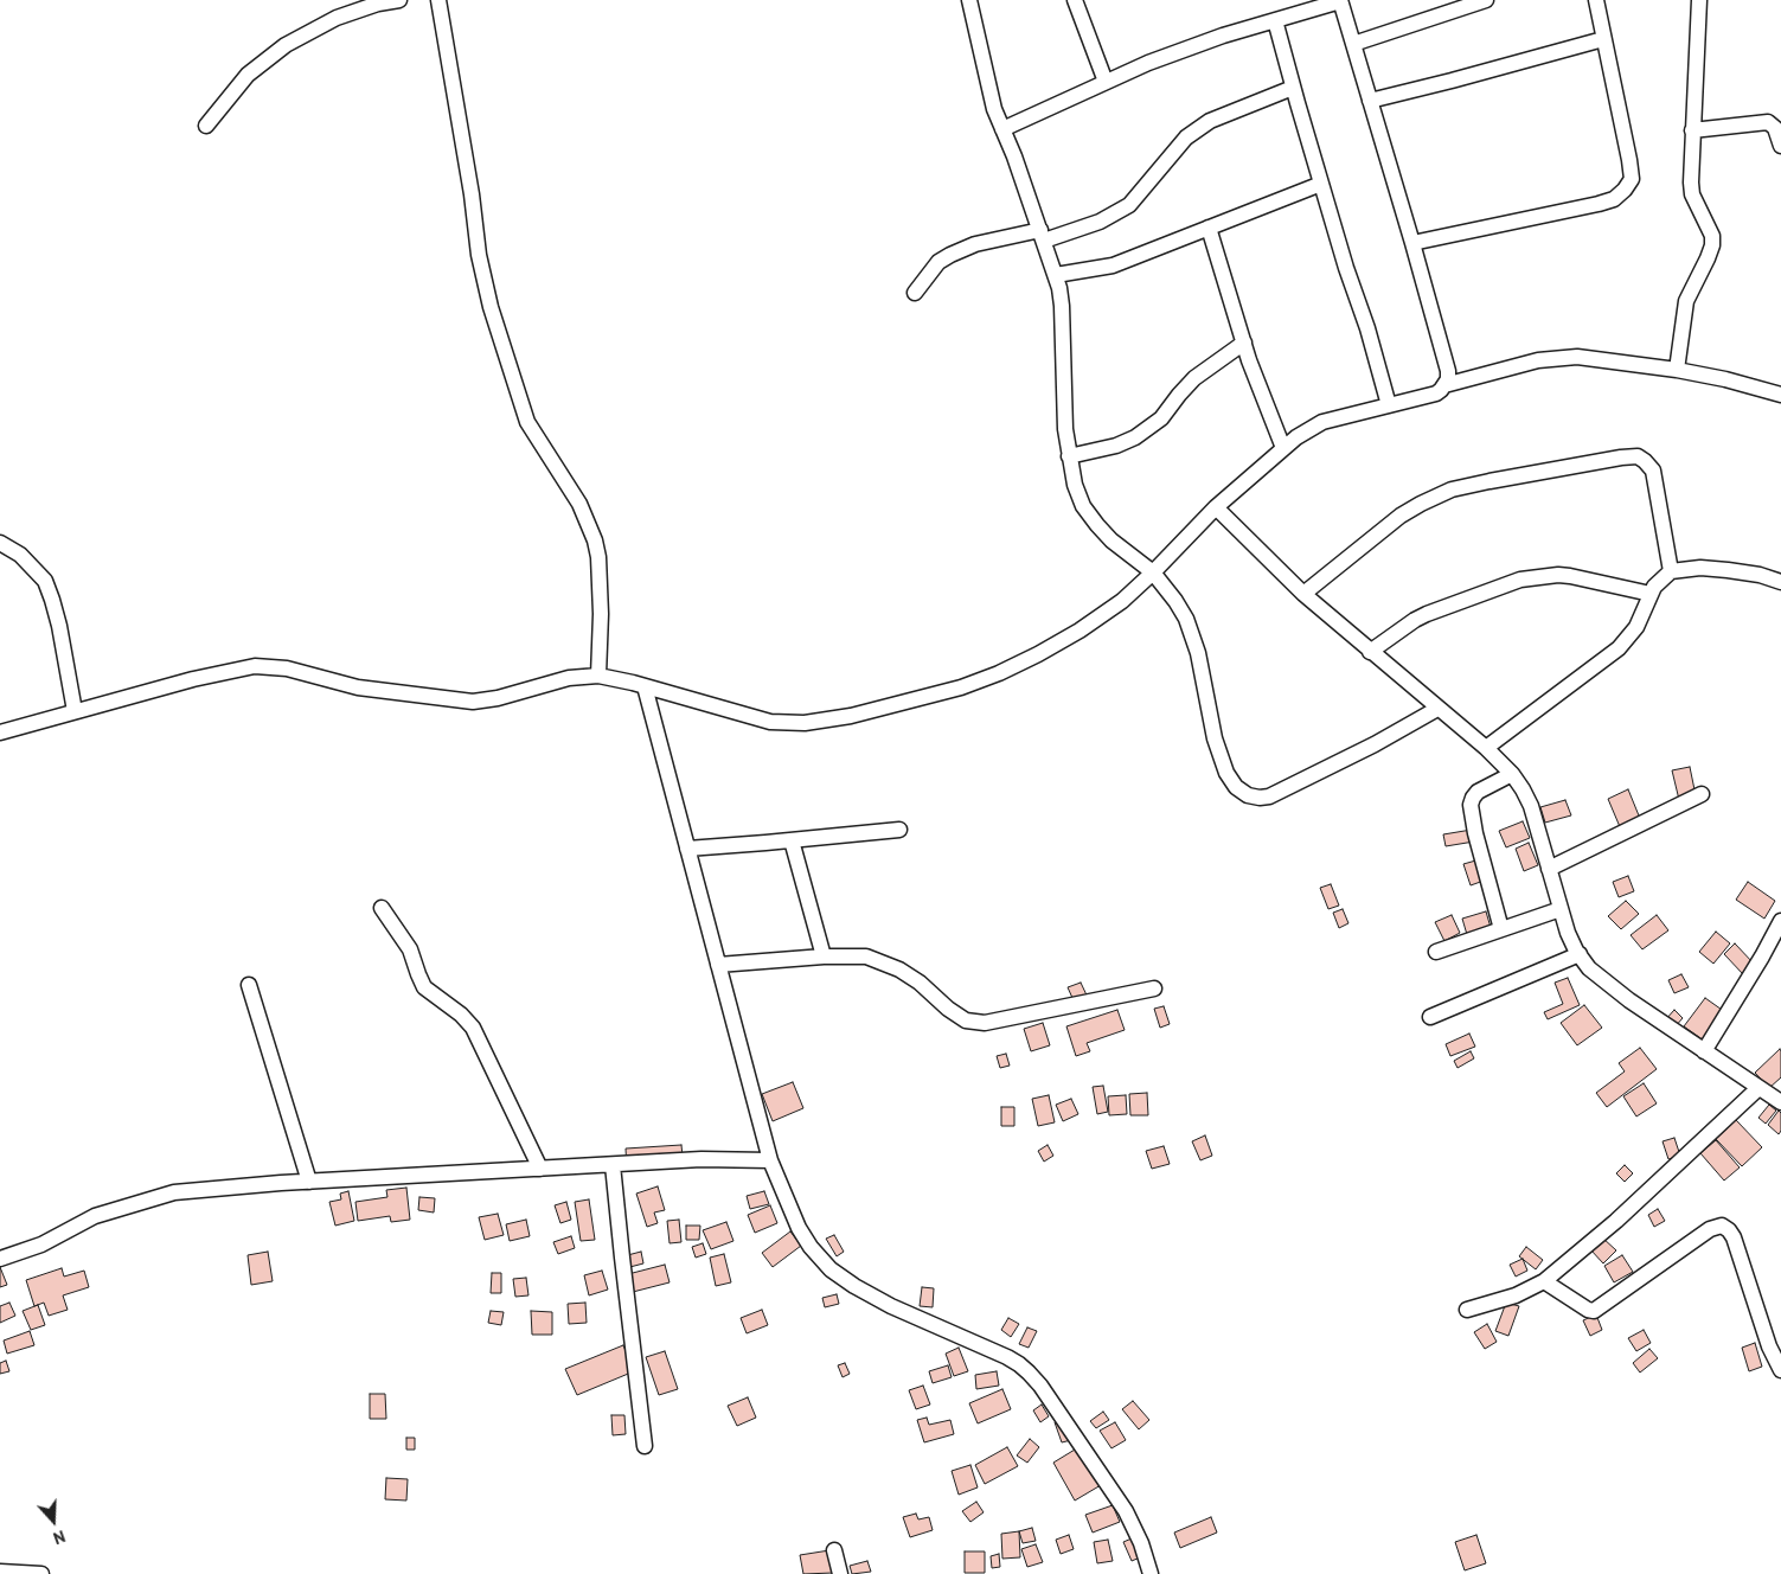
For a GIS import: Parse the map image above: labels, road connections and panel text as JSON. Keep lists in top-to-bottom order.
{
  "north": "bottom"
}
